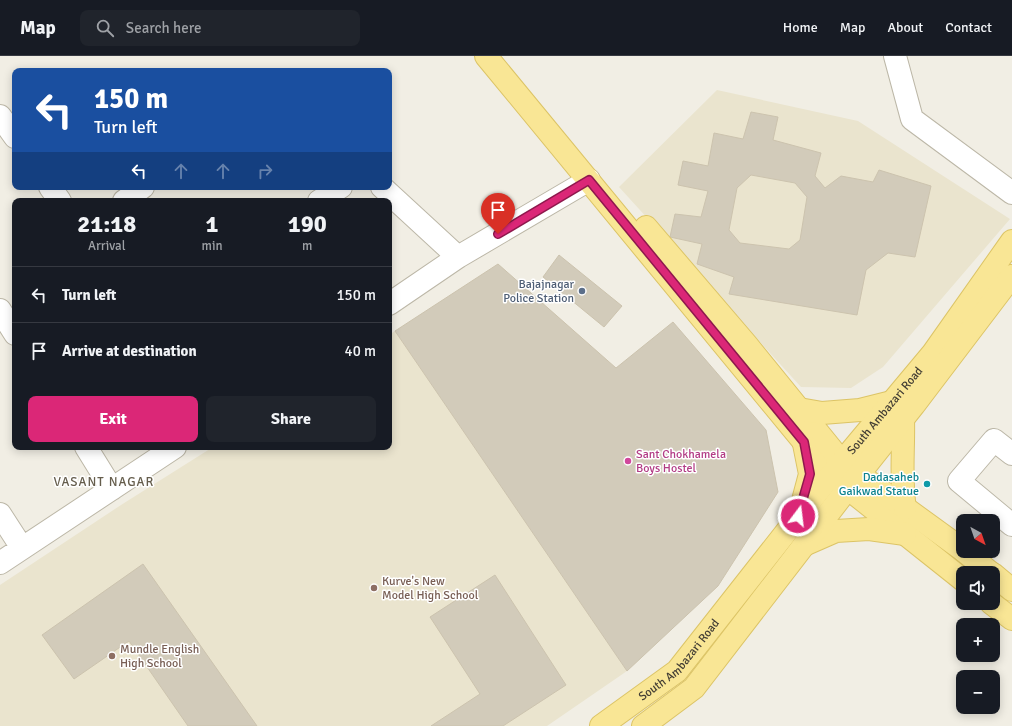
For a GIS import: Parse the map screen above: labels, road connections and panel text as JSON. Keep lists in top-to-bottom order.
{
  "streets": {
    "main road": ["South Ambazari Road"]
  },
  "districts": ["VASANT NAGAR"],
  "places": [
    "Bajajnagar Police Station",
    "Sant Chokhamela Boys Hostel",
    "Dadasaheb Gaikwad Statue",
    "Kurve's New Model High School",
    "Mundle English High School"
  ],
  "north": "bottom right",
  "page": {
    "header": "Map",
    "search": "Search here",
    "nav": [
      "Home",
      "Map",
      "About",
      "Contact"
    ],
    "turn": ["150 m", "Turn left"],
    "eta": [
      "21:18",
      "Arrival",
      "1",
      "min",
      "190",
      "m"
    ],
    "list": [
      {
        "name": "Turn left",
        "value": "150 m"
      },
      {
        "name": "Arrive at destination",
        "value": "40 m"
      }
    ],
    "buttons": ["Exit", "Share"],
    "map_buttons": ["+", "−"]
  }
}
